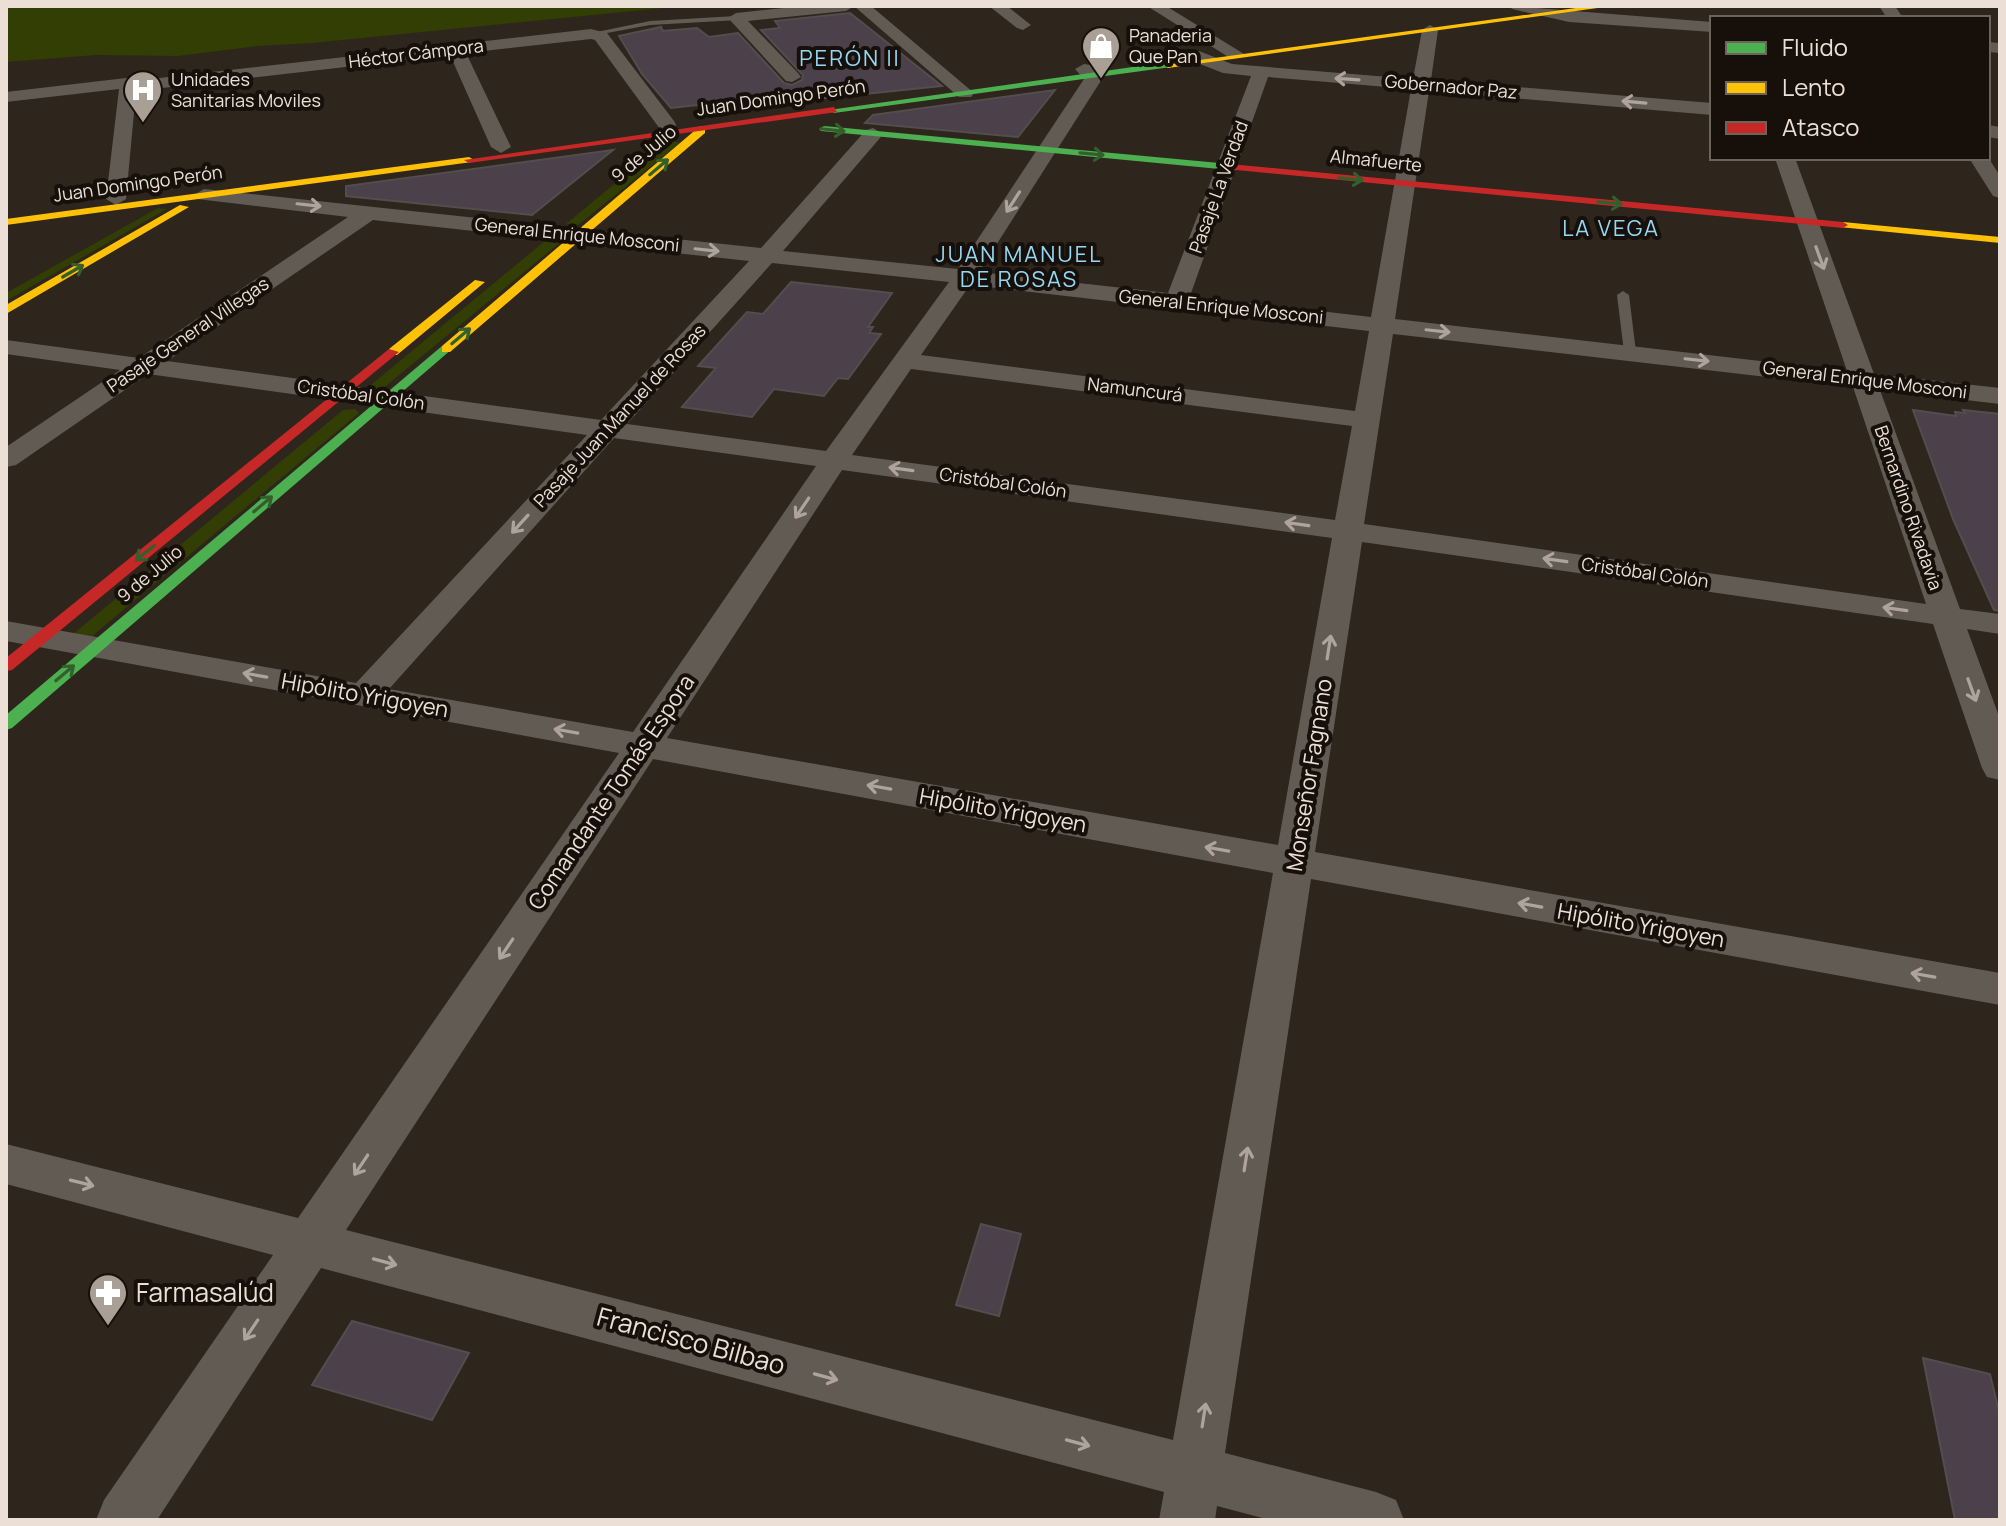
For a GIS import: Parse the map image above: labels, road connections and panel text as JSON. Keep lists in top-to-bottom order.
{
  "streets": {
    "street": [
      "Héctor Cámpora",
      "Gobernador Paz",
      "Juan Domingo Perón",
      "9 de Julio",
      "Almafuerte",
      "Pasaje La Verdad",
      "General Enrique Mosconi",
      "Pasaje General Villegas",
      "Namuncurá",
      "Cristóbal Colón",
      "Pasaje Juan Manuel de Rosas",
      "Bernardino Rivadavia",
      "Hipólito Yrigoyen",
      "Monseñor Fagnano",
      "Comandante Tomás Espora",
      "Francisco Bilbao"
    ]
  },
  "crossings": [
    ["Gobernador Paz", "Juan Domingo Perón"],
    ["Gobernador Paz", "Pasaje La Verdad"],
    ["Gobernador Paz", "Monseñor Fagnano"],
    ["Juan Domingo Perón", "9 de Julio"],
    ["Juan Domingo Perón", "Almafuerte"],
    ["Juan Domingo Perón", "General Enrique Mosconi"],
    ["Juan Domingo Perón", "Monseñor Fagnano"],
    ["Juan Domingo Perón", "Comandante Tomás Espora"],
    ["9 de Julio", "General Enrique Mosconi"],
    ["9 de Julio", "Cristóbal Colón"],
    ["9 de Julio", "Hipólito Yrigoyen"],
    ["Almafuerte", "Pasaje La Verdad"],
    ["Almafuerte", "Pasaje Juan Manuel de Rosas"],
    ["Almafuerte", "Bernardino Rivadavia"],
    ["Almafuerte", "Monseñor Fagnano"],
    ["Almafuerte", "Comandante Tomás Espora"],
    ["Pasaje La Verdad", "General Enrique Mosconi"],
    ["General Enrique Mosconi", "Pasaje General Villegas"],
    ["General Enrique Mosconi", "Pasaje Juan Manuel de Rosas"],
    ["General Enrique Mosconi", "Bernardino Rivadavia"],
    ["General Enrique Mosconi", "Monseñor Fagnano"],
    ["General Enrique Mosconi", "Comandante Tomás Espora"],
    ["Pasaje General Villegas", "Cristóbal Colón"],
    ["Namuncurá", "Monseñor Fagnano"],
    ["Namuncurá", "Comandante Tomás Espora"],
    ["Cristóbal Colón", "Pasaje Juan Manuel de Rosas"],
    ["Cristóbal Colón", "Bernardino Rivadavia"],
    ["Cristóbal Colón", "Monseñor Fagnano"],
    ["Cristóbal Colón", "Comandante Tomás Espora"],
    ["Pasaje Juan Manuel de Rosas", "Hipólito Yrigoyen"],
    ["Hipólito Yrigoyen", "Monseñor Fagnano"],
    ["Hipólito Yrigoyen", "Comandante Tomás Espora"],
    ["Monseñor Fagnano", "Francisco Bilbao"],
    ["Comandante Tomás Espora", "Francisco Bilbao"]
  ],
  "one_way": [
    "Almafuerte",
    "General Enrique Mosconi",
    "Cristóbal Colón",
    "Pasaje Juan Manuel de Rosas",
    "Bernardino Rivadavia",
    "Hipólito Yrigoyen",
    "Monseñor Fagnano",
    "Comandante Tomás Espora",
    "Francisco Bilbao"
  ],
  "districts": ["PERÓN II", "LA VEGA", "JUAN MANUEL DE ROSAS"],
  "places": {
    "shop": ["Panaderia Que Pan"],
    "hospital": ["Unidades Sanitarias Moviles"],
    "pharmacy": ["Farmasalúd"]
  },
  "legend": ["Fluido", "Lento", "Atasco"]
}
